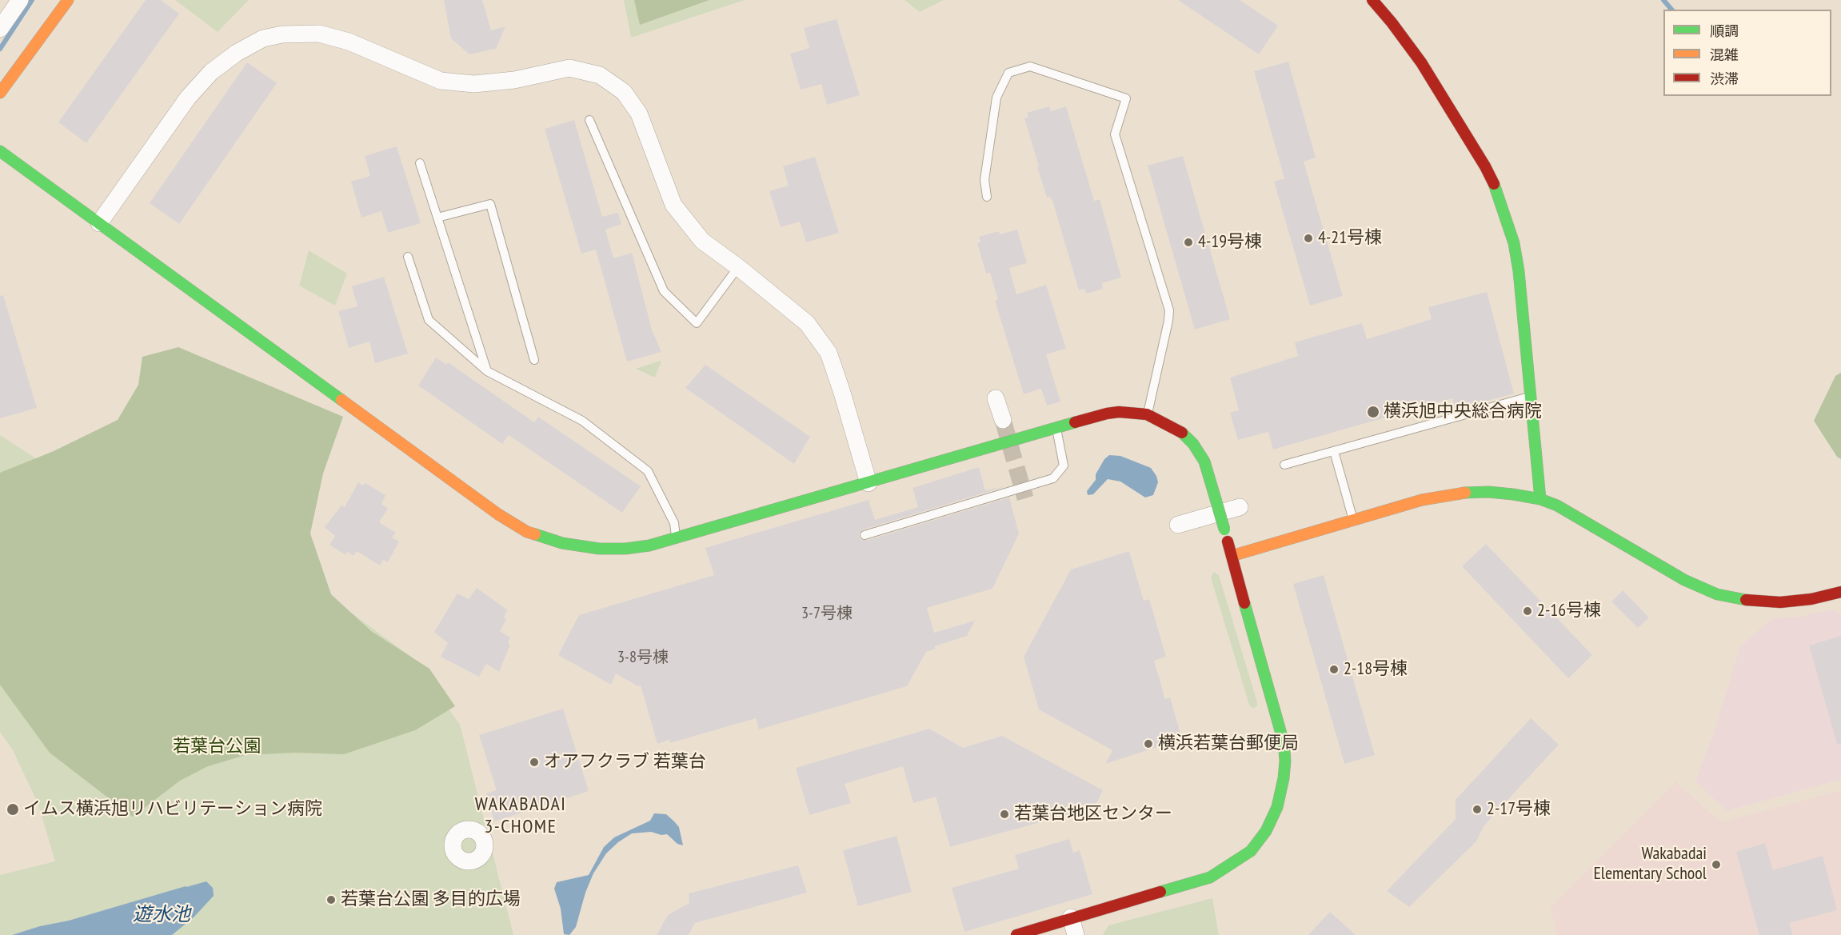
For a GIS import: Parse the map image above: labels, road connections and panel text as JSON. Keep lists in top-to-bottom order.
{
  "districts": ["WAKABADAI 3-CHOME"],
  "water": ["遊水池"],
  "parks": ["若葉台公園"],
  "places": [
    "4-21号棟",
    "4-19号棟",
    "横浜旭中央総合病院",
    "2-16号棟",
    "2-18号棟",
    "横浜若葉台郵便局",
    "オアフクラブ 若葉台",
    "イムス横浜旭リハビリテーション病院",
    "2-17号棟",
    "若葉台地区センター",
    "Wakabadai Elementary School",
    "若葉台公園 多目的広場"
  ],
  "house_numbers": ["3-7号棟", "3-8号棟"],
  "legend": ["順調", "混雑", "渋滞"]
}
